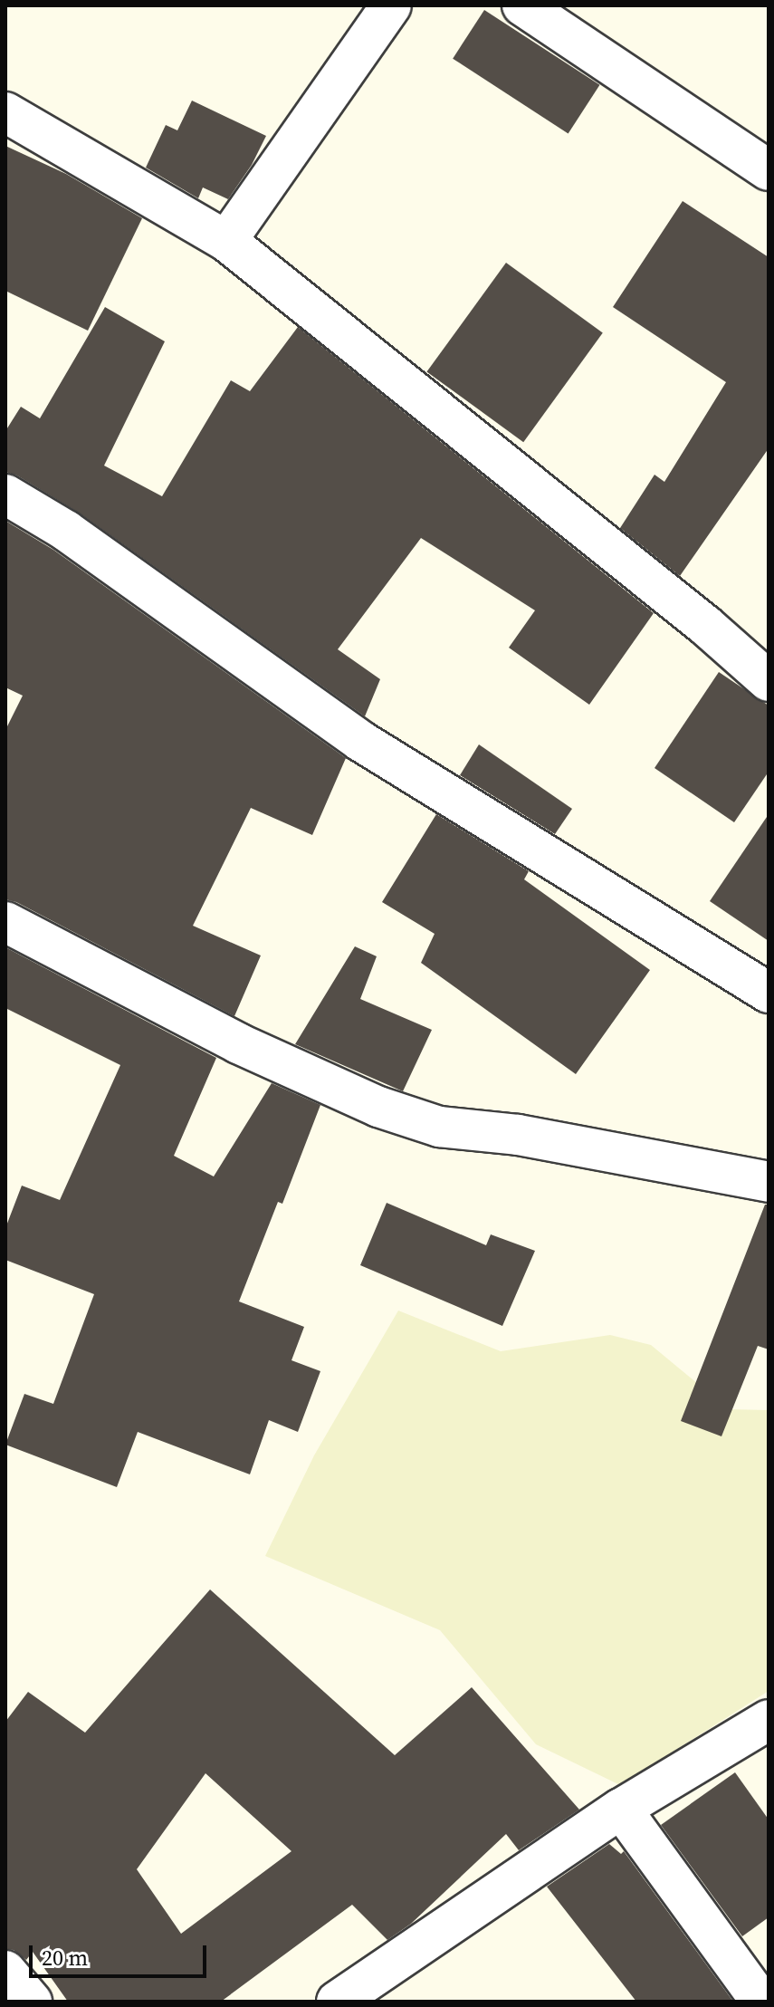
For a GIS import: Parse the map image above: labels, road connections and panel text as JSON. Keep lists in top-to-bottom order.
{
  "scale_bar": "20 m"
}
